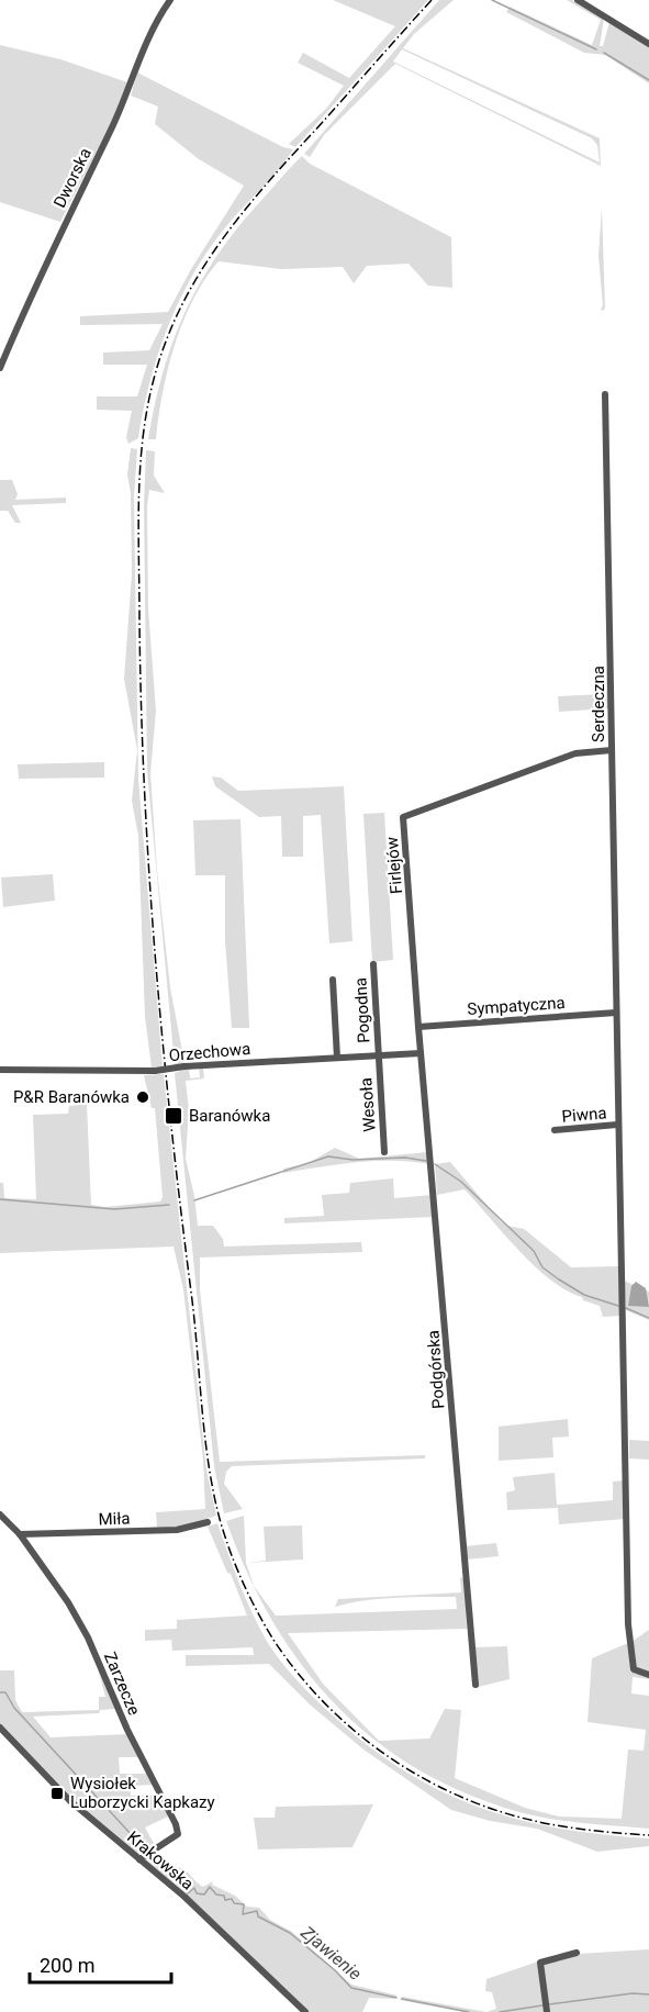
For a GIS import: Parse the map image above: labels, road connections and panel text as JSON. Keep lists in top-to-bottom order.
{
  "streets": {
    "street": [
      "Dworska",
      "Serdeczna",
      "Firlejów",
      "Sympatyczna",
      "Pogodna",
      "Orzechowa",
      "Wesoła",
      "Piwna",
      "Podgórska",
      "Miła",
      "Zarzecze",
      "Krakowska"
    ]
  },
  "crossings": [
    ["Serdeczna", "Firlejów"],
    ["Serdeczna", "Sympatyczna"],
    ["Serdeczna", "Piwna"],
    ["Firlejów", "Sympatyczna"],
    ["Firlejów", "Orzechowa"],
    ["Firlejów", "Podgórska"],
    ["Pogodna", "Orzechowa"],
    ["Pogodna", "Wesoła"],
    ["Orzechowa", "Wesoła"],
    ["Orzechowa", "Podgórska"],
    ["Miła", "Zarzecze"],
    ["Zarzecze", "Krakowska"]
  ],
  "water": ["Zjawienie"],
  "places": {
    "other": ["P&R Baranówka"],
    "transit": ["Baranówka", "Wysiołek Luborzycki Kapkazy"]
  },
  "scale_bar": "200 m"
}
